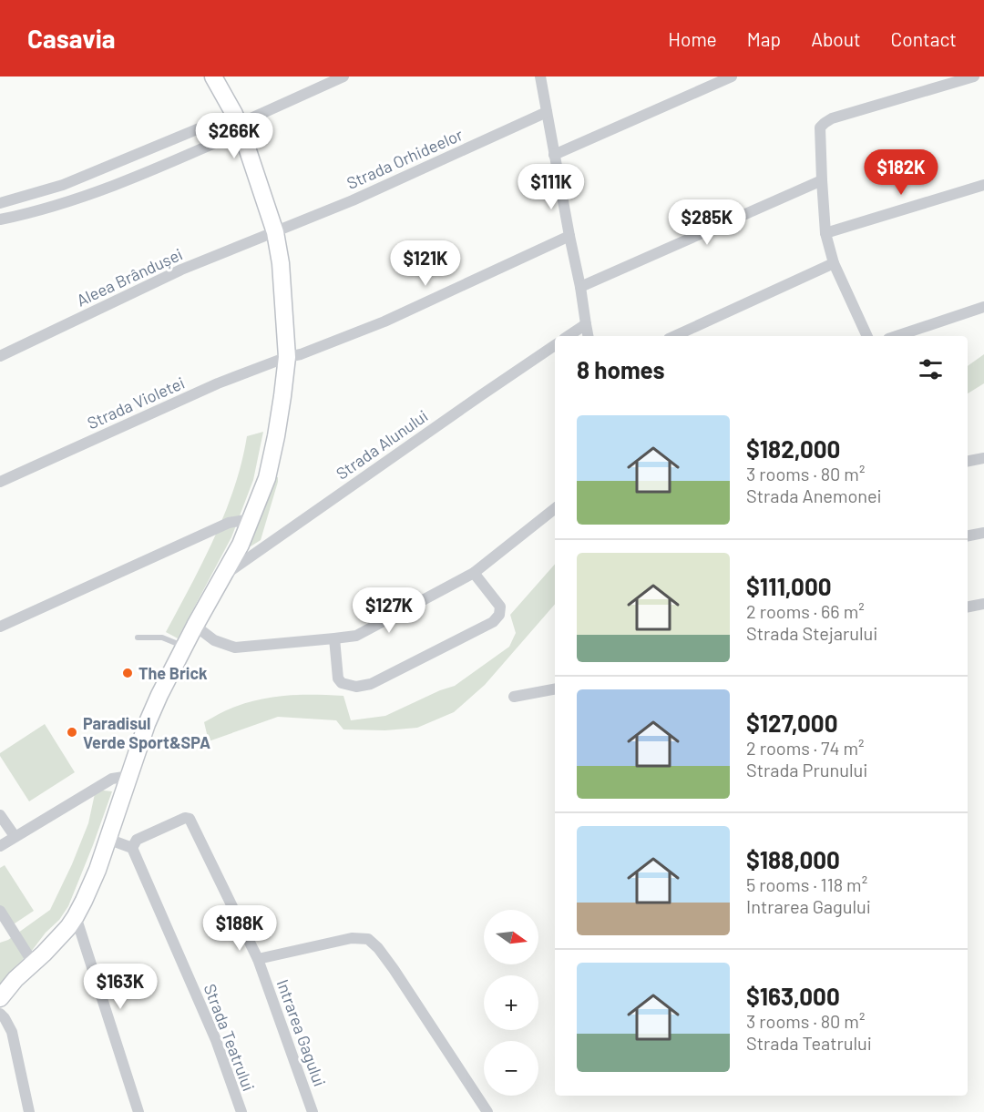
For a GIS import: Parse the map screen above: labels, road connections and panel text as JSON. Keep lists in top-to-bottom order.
{
  "streets": {
    "street": [
      "Strada Orhideelor",
      "Aleea Brândușei",
      "Strada Violetei",
      "Strada Alunului",
      "Intrarea Gagului",
      "Strada Teatrului"
    ]
  },
  "crossings": [
    ["Strada Orhideelor", "Aleea Brândușei"],
    ["Intrarea Gagului", "Strada Teatrului"]
  ],
  "places": ["The Brick", "Paradisul Verde Sport&SPA"],
  "north": "right",
  "page": {
    "header": "Casavia",
    "nav": [
      "Home",
      "Map",
      "About",
      "Contact"
    ],
    "price": [
      "$266K",
      "$182K",
      "$111K",
      "$285K",
      "$121K",
      "$127K",
      "$188K",
      "$163K"
    ],
    "heading": "8 homes",
    "list": [
      {
        "name": "$182,000",
        "note": "3 rooms · 80 m² · Strada Anemonei"
      },
      {
        "name": "$111,000",
        "note": "2 rooms · 66 m² · Strada Stejarului"
      },
      {
        "name": "$127,000",
        "note": "2 rooms · 74 m² · Strada Prunului"
      },
      {
        "name": "$188,000",
        "note": "5 rooms · 118 m² · Intrarea Gagului"
      },
      {
        "name": "$163,000",
        "note": "3 rooms · 80 m² · Strada Teatrului"
      }
    ],
    "map_buttons": ["+", "−"]
  }
}
